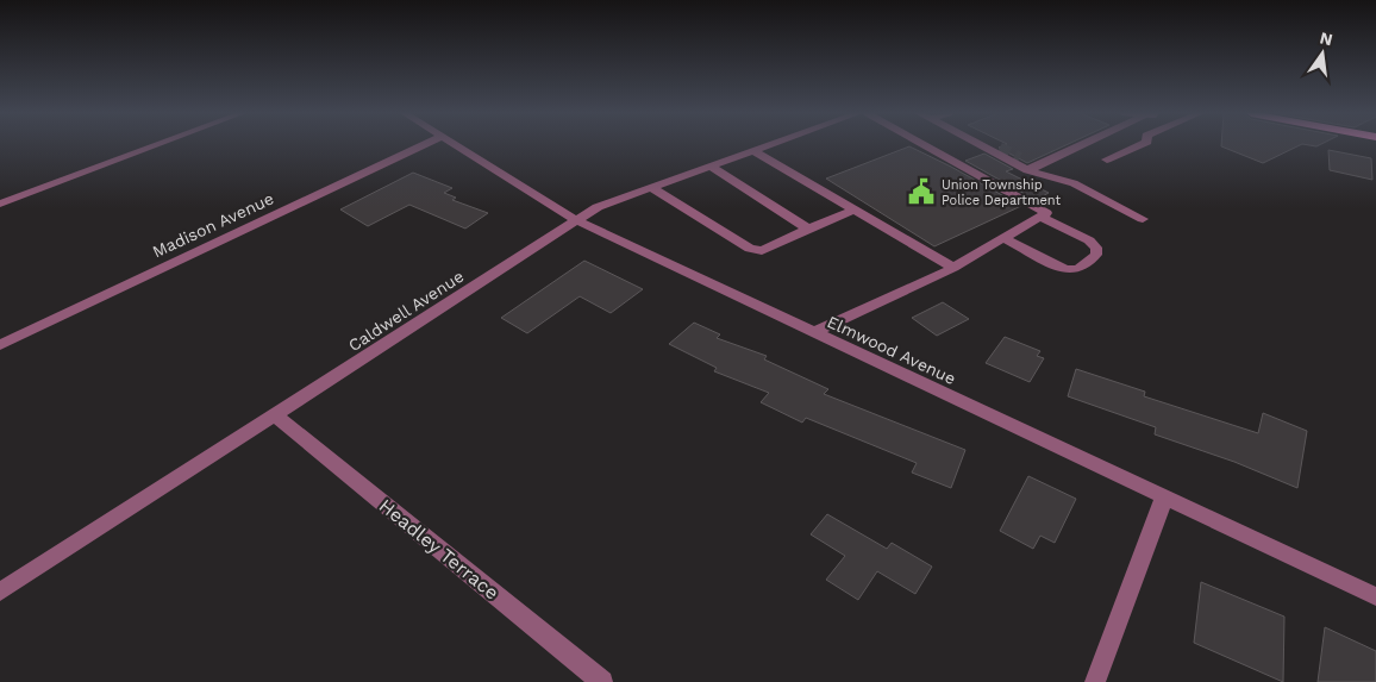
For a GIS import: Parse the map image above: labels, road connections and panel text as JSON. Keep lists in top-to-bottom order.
{
  "streets": {
    "street": [
      "Madison Avenue",
      "Caldwell Avenue",
      "Elmwood Avenue",
      "Headley Terrace"
    ]
  },
  "crossings": [
    ["Caldwell Avenue", "Elmwood Avenue"],
    ["Caldwell Avenue", "Headley Terrace"]
  ],
  "places": {
    "public building": ["Union Township Police Department"]
  },
  "north": "top"
}
